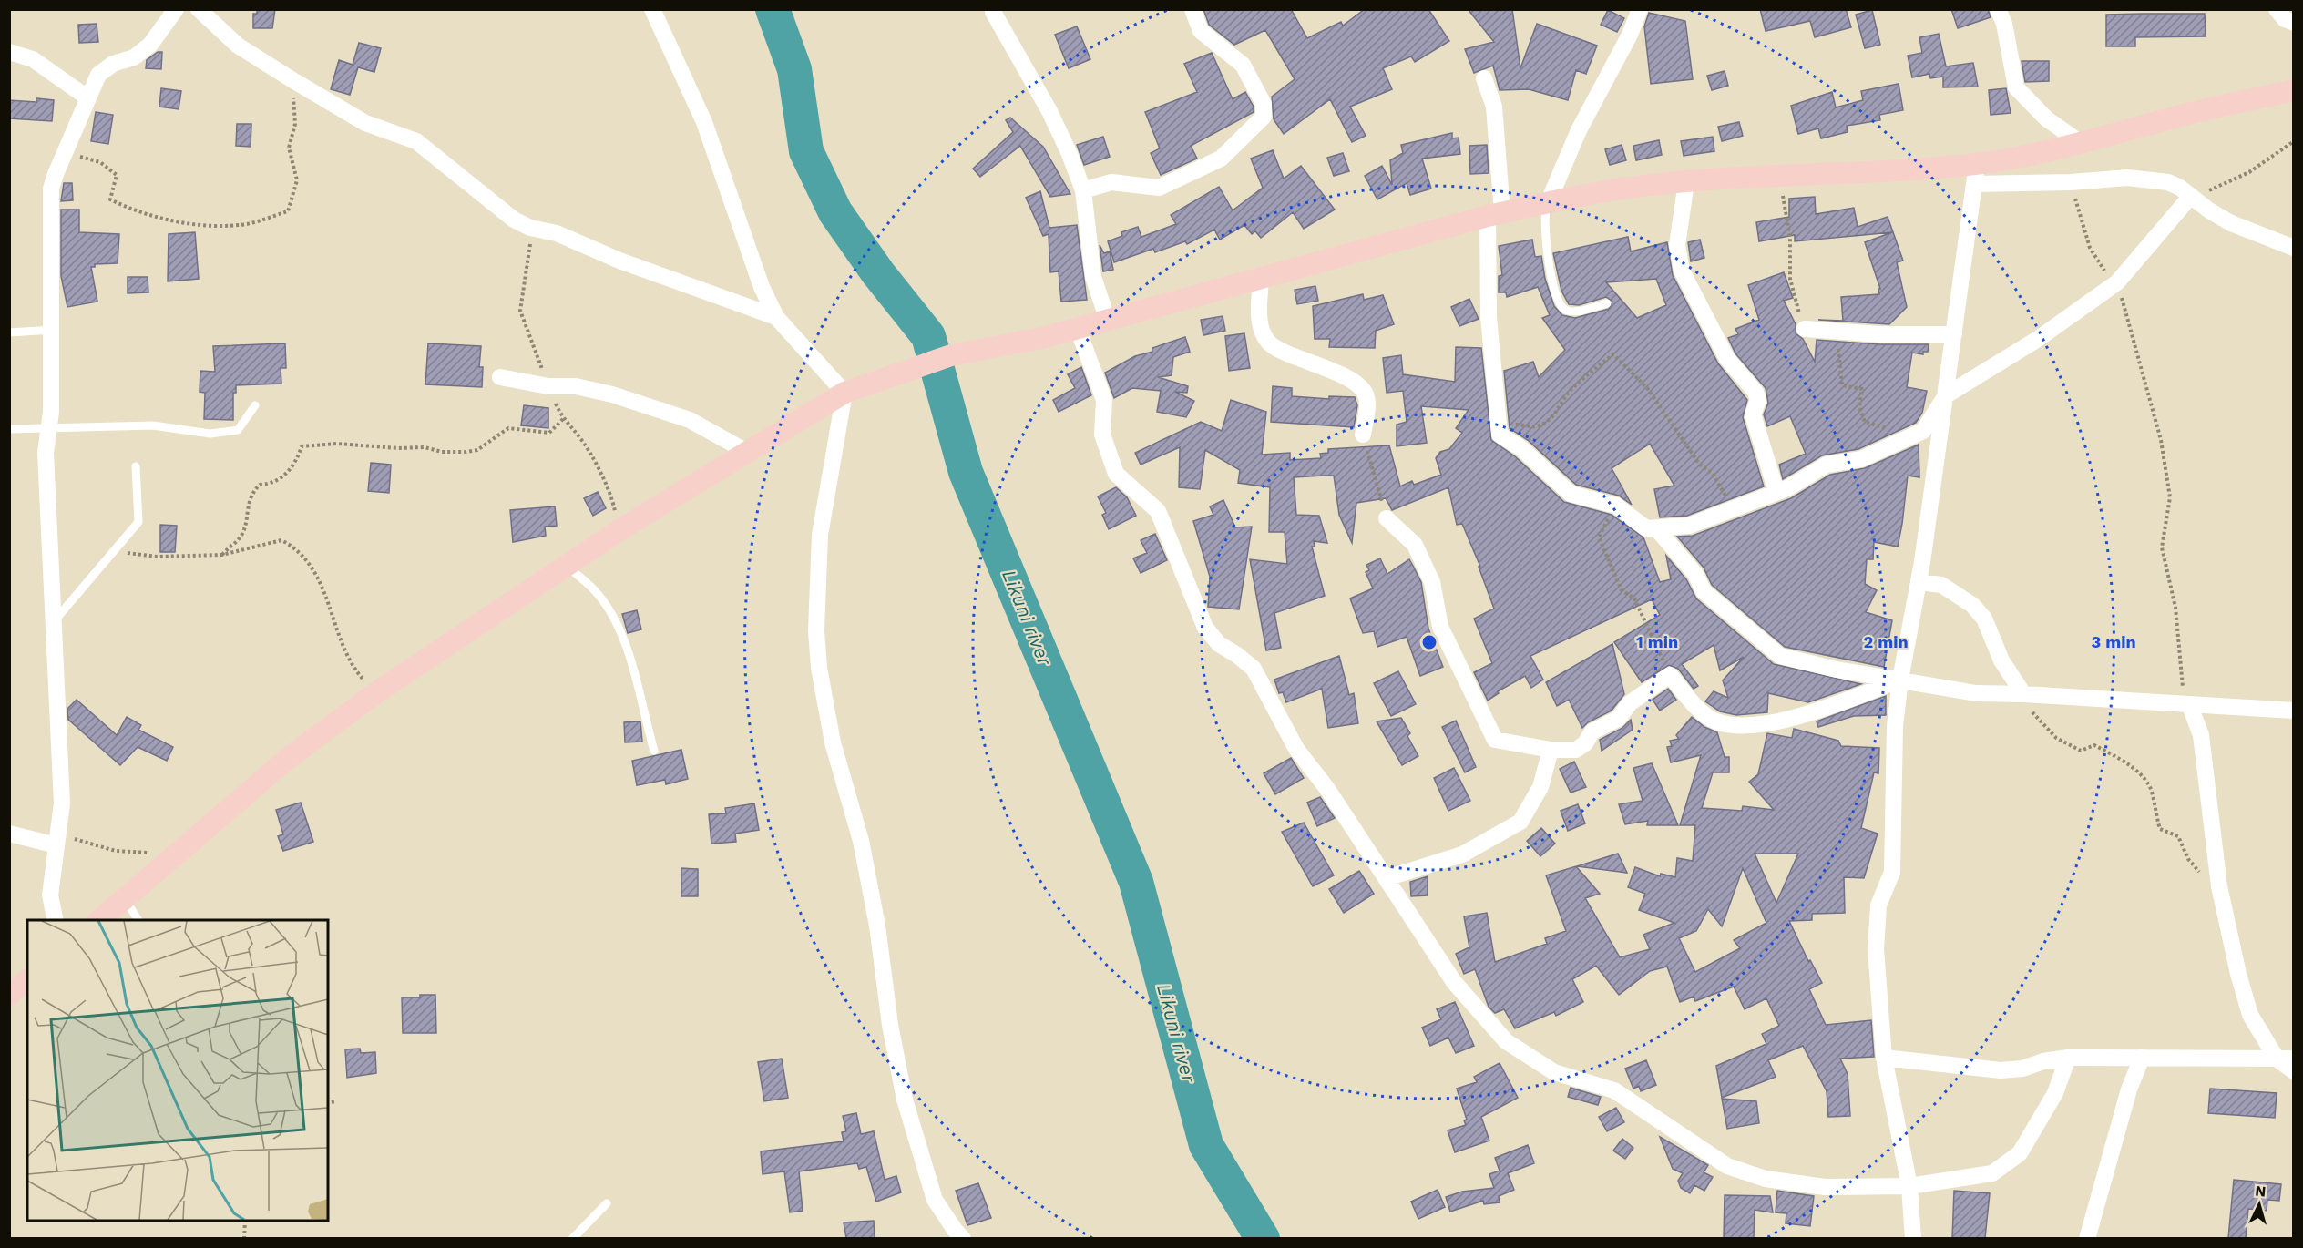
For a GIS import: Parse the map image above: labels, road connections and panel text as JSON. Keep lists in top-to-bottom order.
{
  "water": ["Likuni river"],
  "north": "top",
  "rings": ["1 min", "2 min", "3 min"]
}
